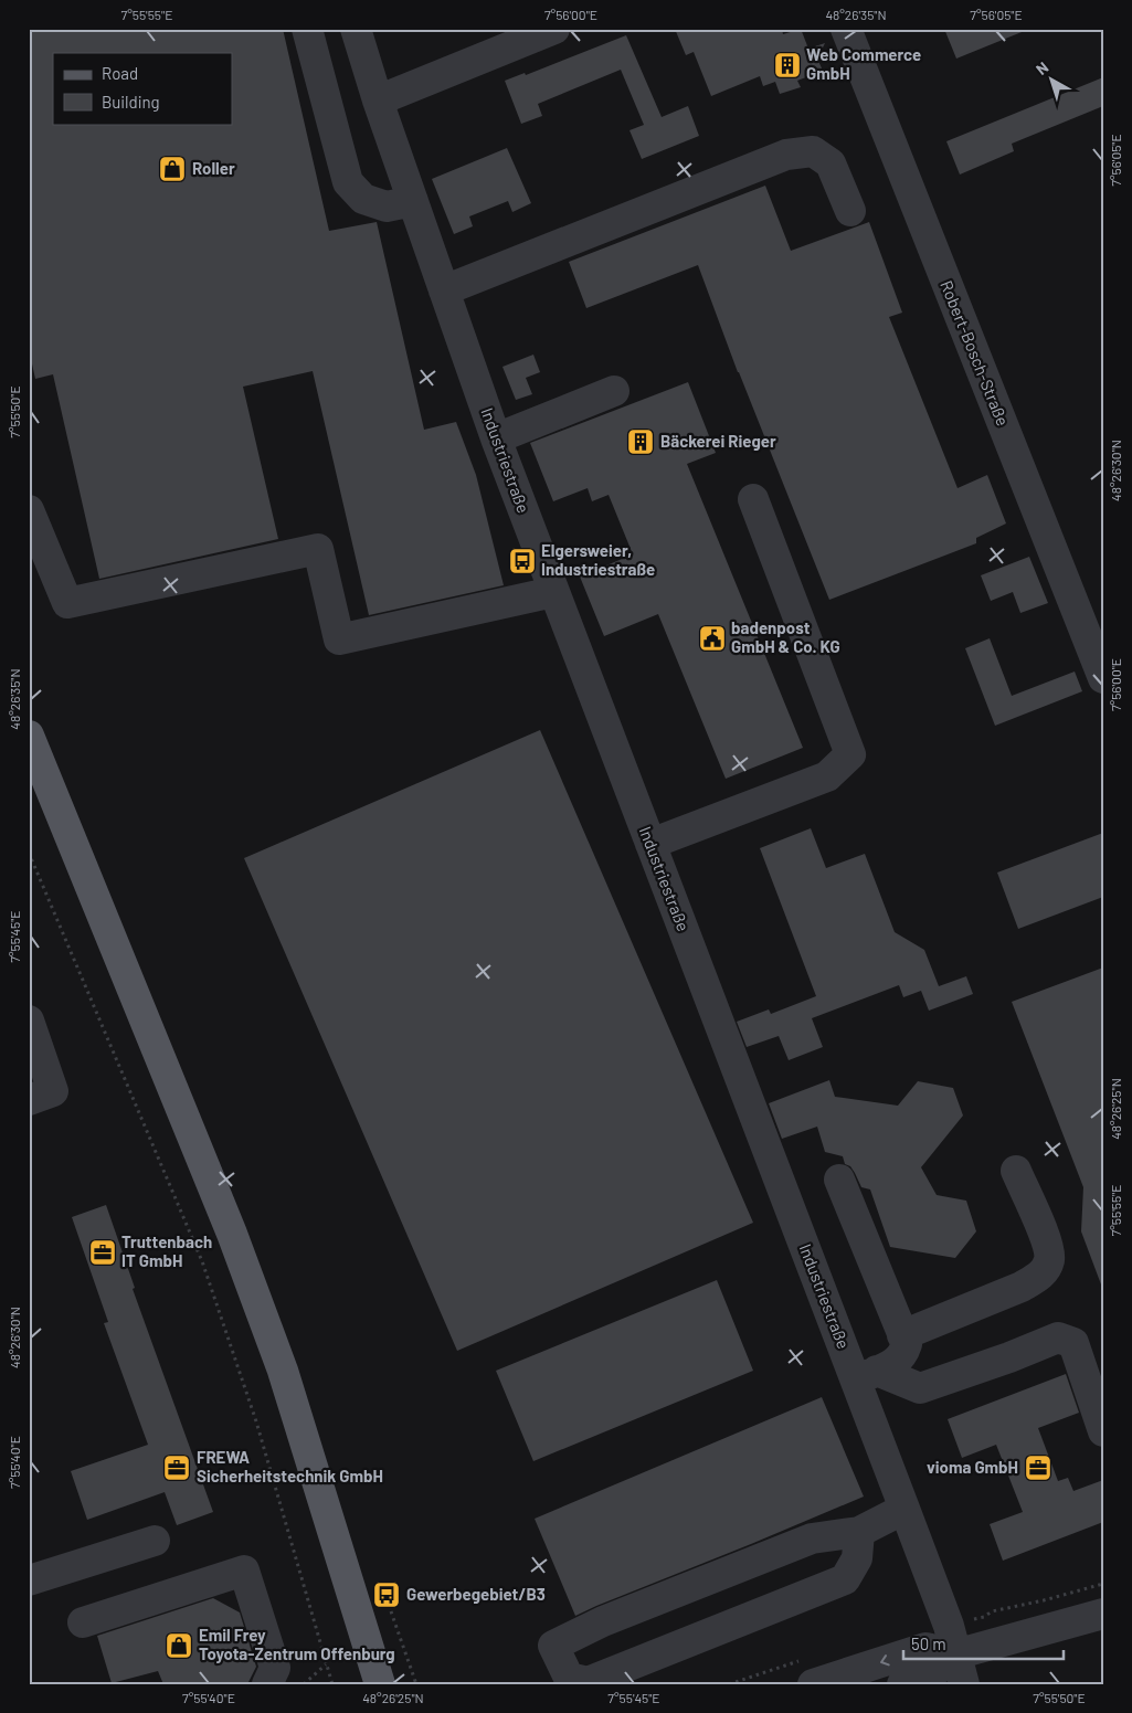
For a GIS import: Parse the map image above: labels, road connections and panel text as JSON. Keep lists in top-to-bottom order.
{
  "streets": {
    "street": ["Robert-Bosch-Straße", "Industriestraße"]
  },
  "places": {
    "building": ["Web Commerce GmbH", "Bäckerei Rieger"],
    "shop": ["Roller", "Emil Frey Toyota-Zentrum Offenburg"],
    "bus stop": ["Elgersweier, Industriestraße", "Gewerbegebiet/B3"],
    "public building": ["badenpost GmbH & Co. KG"],
    "office": ["Truttenbach IT GmbH", "FREWA Sicherheitstechnik GmbH", "vioma GmbH"]
  },
  "legend": ["Road", "Building"],
  "scale_bar": "50 m",
  "north": "top left",
  "coordinates": [
    "7°55'55\"E",
    "7°56'00\"E",
    "48°26'35\"N",
    "7°56'05\"E",
    "7°55'50\"E",
    "48°26'30\"N",
    "7°55'45\"E",
    "48°26'25\"N",
    "7°55'40\"E"
  ]
}
